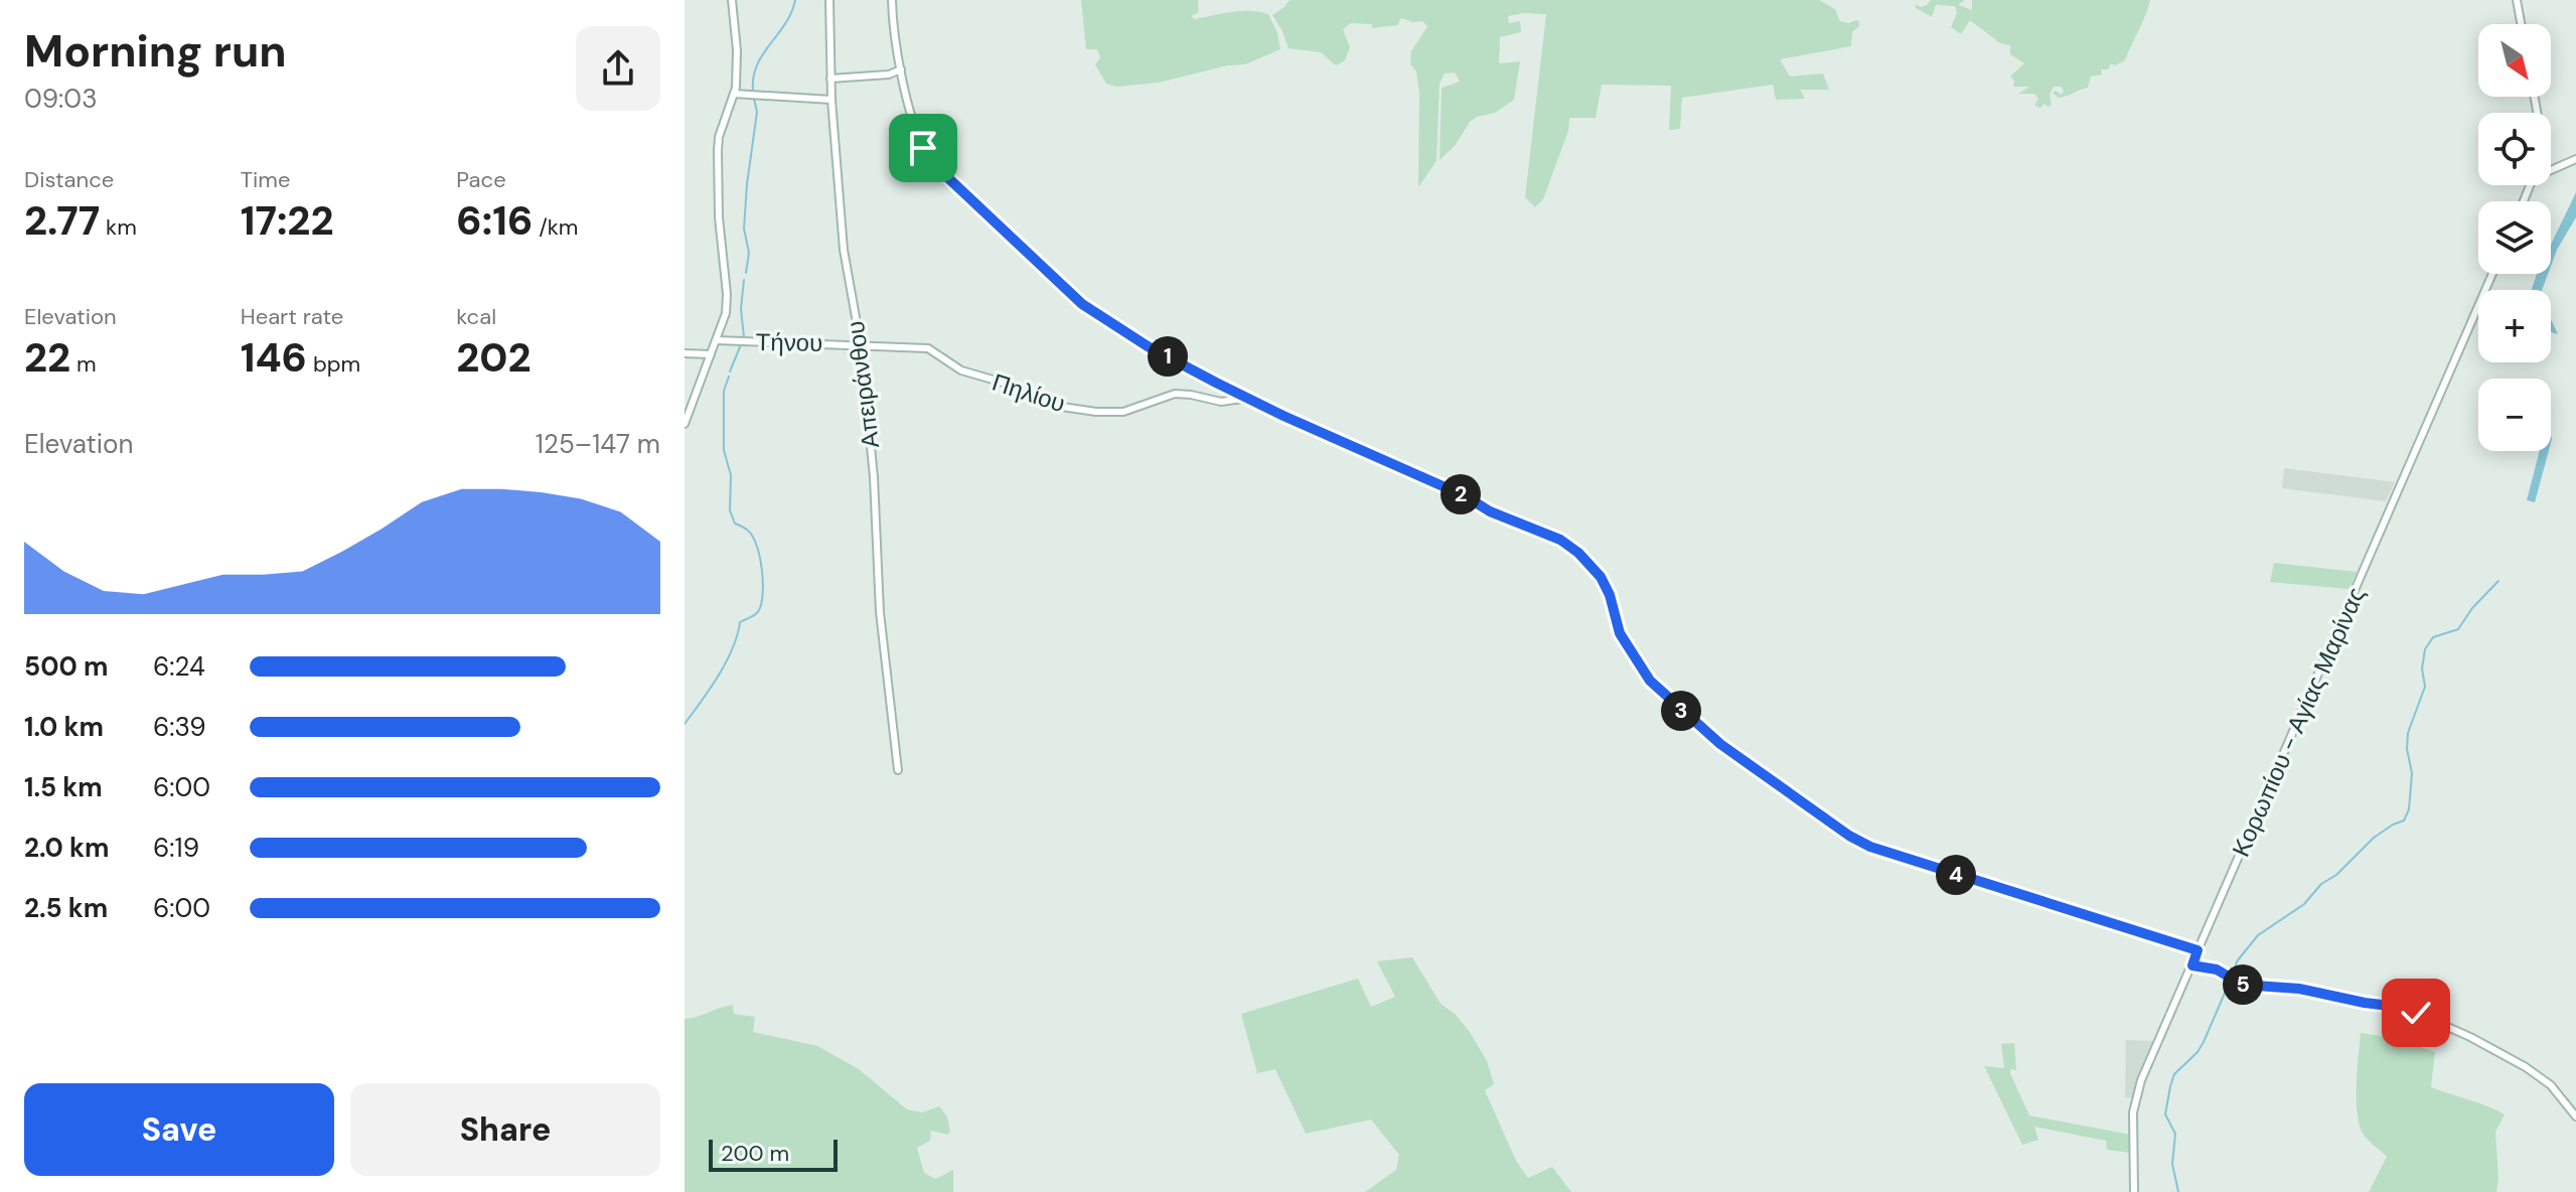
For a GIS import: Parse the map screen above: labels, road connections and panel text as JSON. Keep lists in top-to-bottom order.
{
  "streets": {
    "street": [
      "Τήνου",
      "Απειράνθου",
      "Πηλίου",
      "Κορωπίου - Αγίας Μαρίνας"
    ]
  },
  "crossings": [
    ["Τήνου", "Απειράνθου"],
    ["Τήνου", "Πηλίου"],
    ["Απειράνθου", "Πηλίου"]
  ],
  "scale_bar": "200 m",
  "north": "bottom right",
  "page": {
    "heading": ["Morning run", "09:03"],
    "map_buttons": ["+", "−"],
    "stats": [
      ["Distance", "2.77 km"],
      ["Time", "17:22"],
      ["Pace", "6:16 /km"],
      ["Elevation", "22 m"],
      ["Heart rate", "146 bpm"],
      ["kcal", "202"]
    ],
    "pins": [
      "1",
      "2",
      "3",
      "4",
      "5"
    ],
    "chart": ["Elevation", "125–147 m"],
    "list": [
      {
        "name": "500 m",
        "note": "6:24"
      },
      {
        "name": "1.0 km",
        "note": "6:39"
      },
      {
        "name": "1.5 km",
        "note": "6:00"
      },
      {
        "name": "2.0 km",
        "note": "6:19"
      },
      {
        "name": "2.5 km",
        "note": "6:00"
      }
    ],
    "buttons": ["Save", "Share"],
    "scale": "200 m"
  }
}
